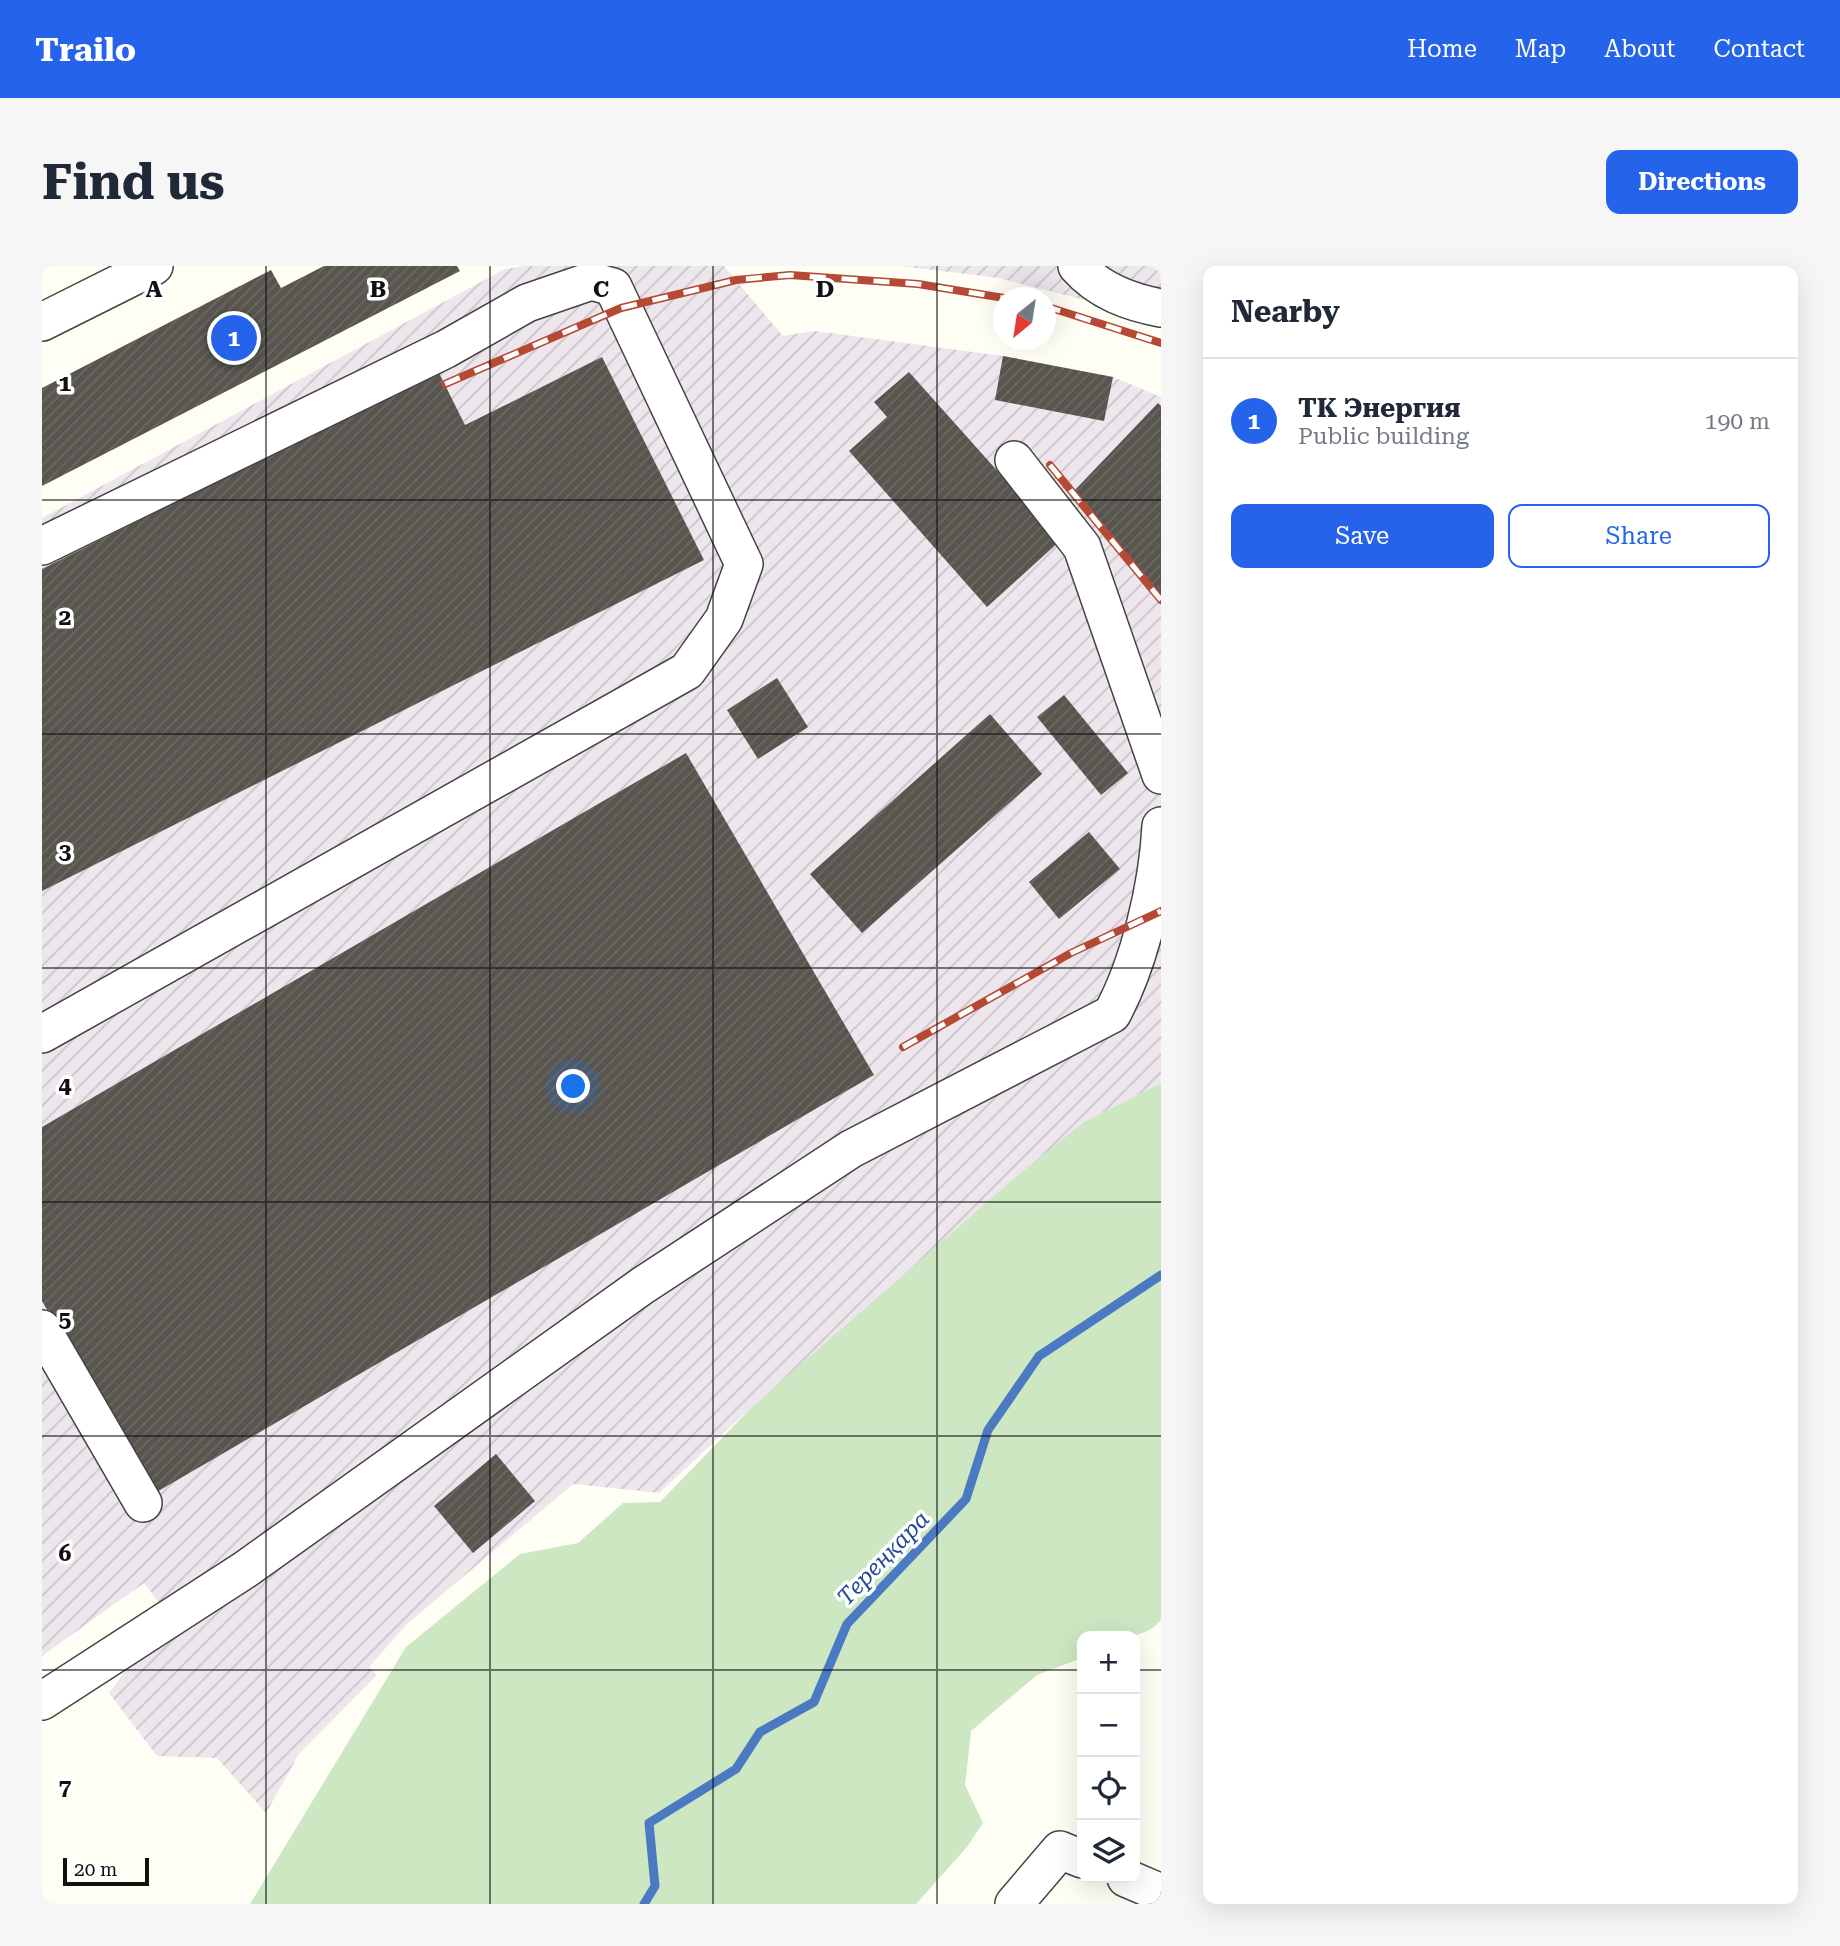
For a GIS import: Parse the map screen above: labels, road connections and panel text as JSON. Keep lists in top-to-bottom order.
{
  "water": ["Тереңқара"],
  "scale_bar": "20 m",
  "north": "bottom left",
  "page": {
    "header": "Trailo",
    "nav": [
      "Home",
      "Map",
      "About",
      "Contact"
    ],
    "buttons": [
      "Directions",
      ["Save", "Share"]
    ],
    "title": "Find us",
    "heading": "Nearby",
    "pins": "1",
    "list": [
      {
        "mark": "1",
        "name": "ТК Энергия",
        "note": "Public building",
        "value": "190 m"
      }
    ],
    "map_buttons": ["+", "−"],
    "scale": "20 m"
  },
  "grid": {
    "columns": [
      "A",
      "B",
      "C",
      "D"
    ],
    "rows": [
      "1",
      "2",
      "3",
      "4",
      "5",
      "6",
      "7"
    ]
  }
}
